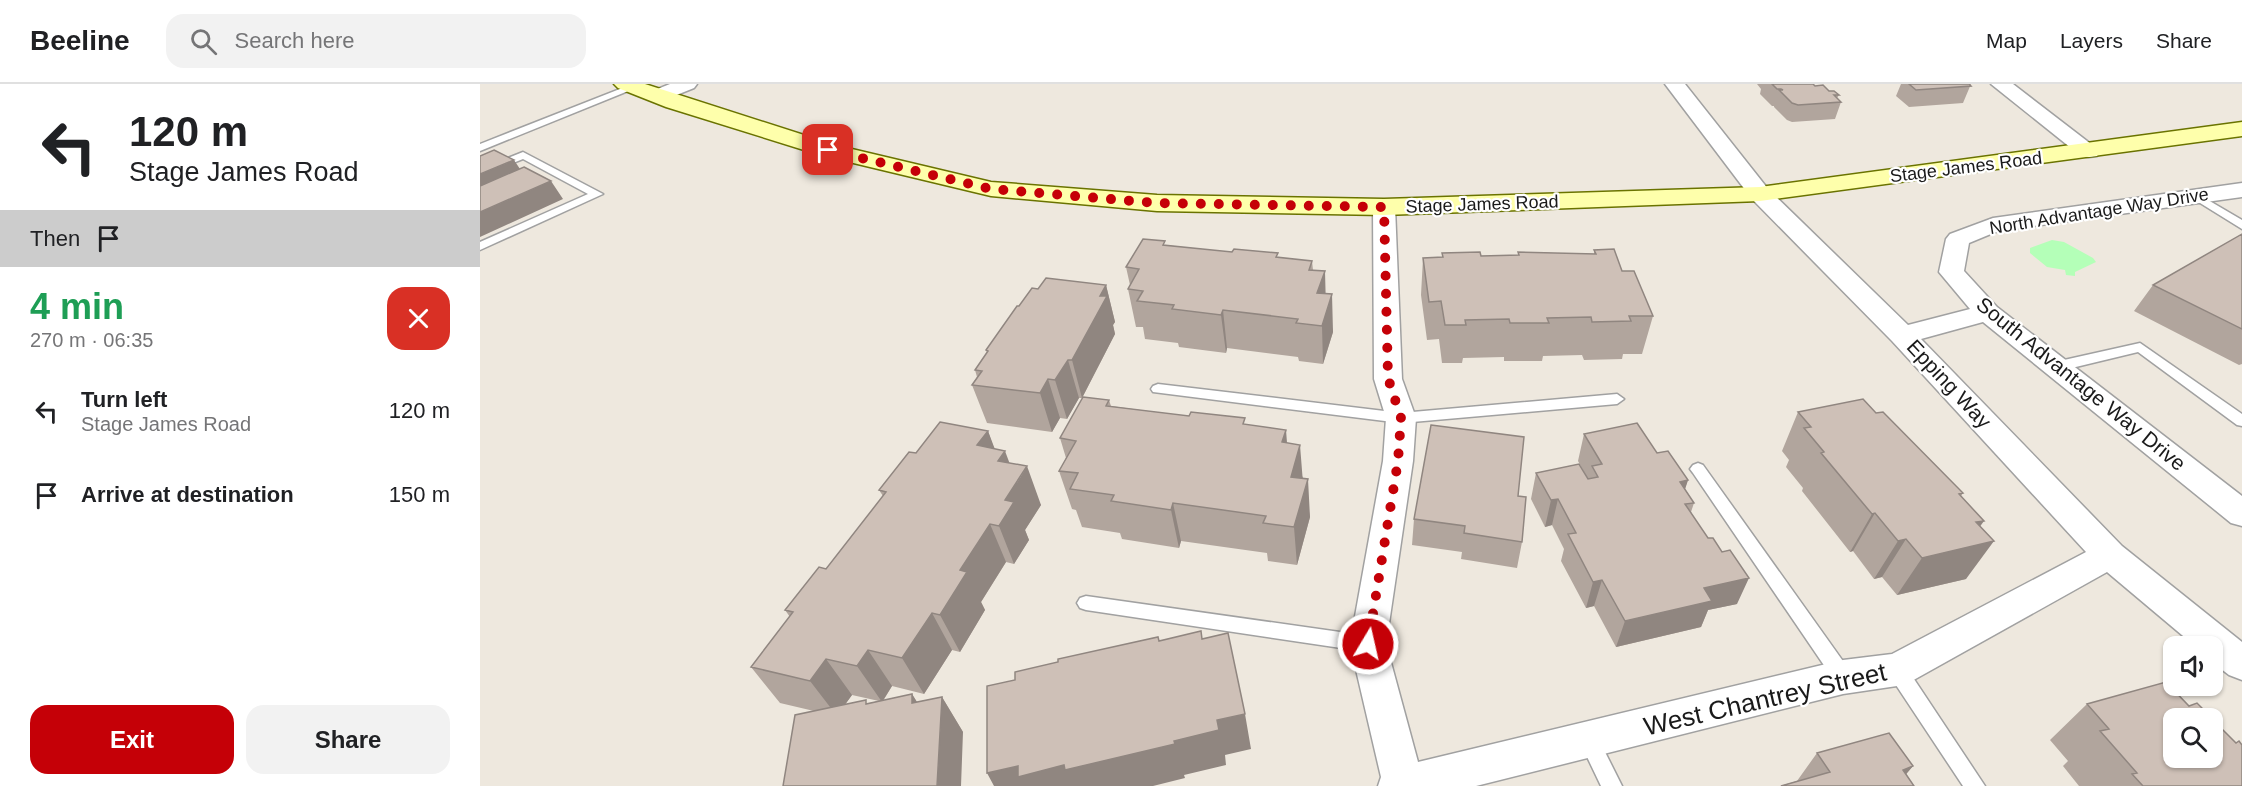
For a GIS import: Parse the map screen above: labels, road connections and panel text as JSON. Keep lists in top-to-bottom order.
{
  "streets": {
    "main road": ["Stage James Road"],
    "street": [
      "North Advantage Way Drive",
      "Epping Way",
      "South Advantage Way Drive",
      "West Chantrey Street"
    ]
  },
  "crossings": [
    ["Stage James Road", "Epping Way"],
    ["North Advantage Way Drive", "South Advantage Way Drive"],
    ["Epping Way", "West Chantrey Street"]
  ],
  "page": {
    "header": "Beeline",
    "search": "Search here",
    "nav": ["Map", "Layers", "Share"],
    "turn": ["120 m", "Stage James Road"],
    "then": "Then",
    "heading": ["4 min", "270 m · 06:35"],
    "list": [
      {
        "name": "Turn left",
        "note": "Stage James Road",
        "value": "120 m"
      },
      {
        "name": "Arrive at destination",
        "value": "150 m"
      }
    ],
    "buttons": ["Exit", "Share"]
  }
}
